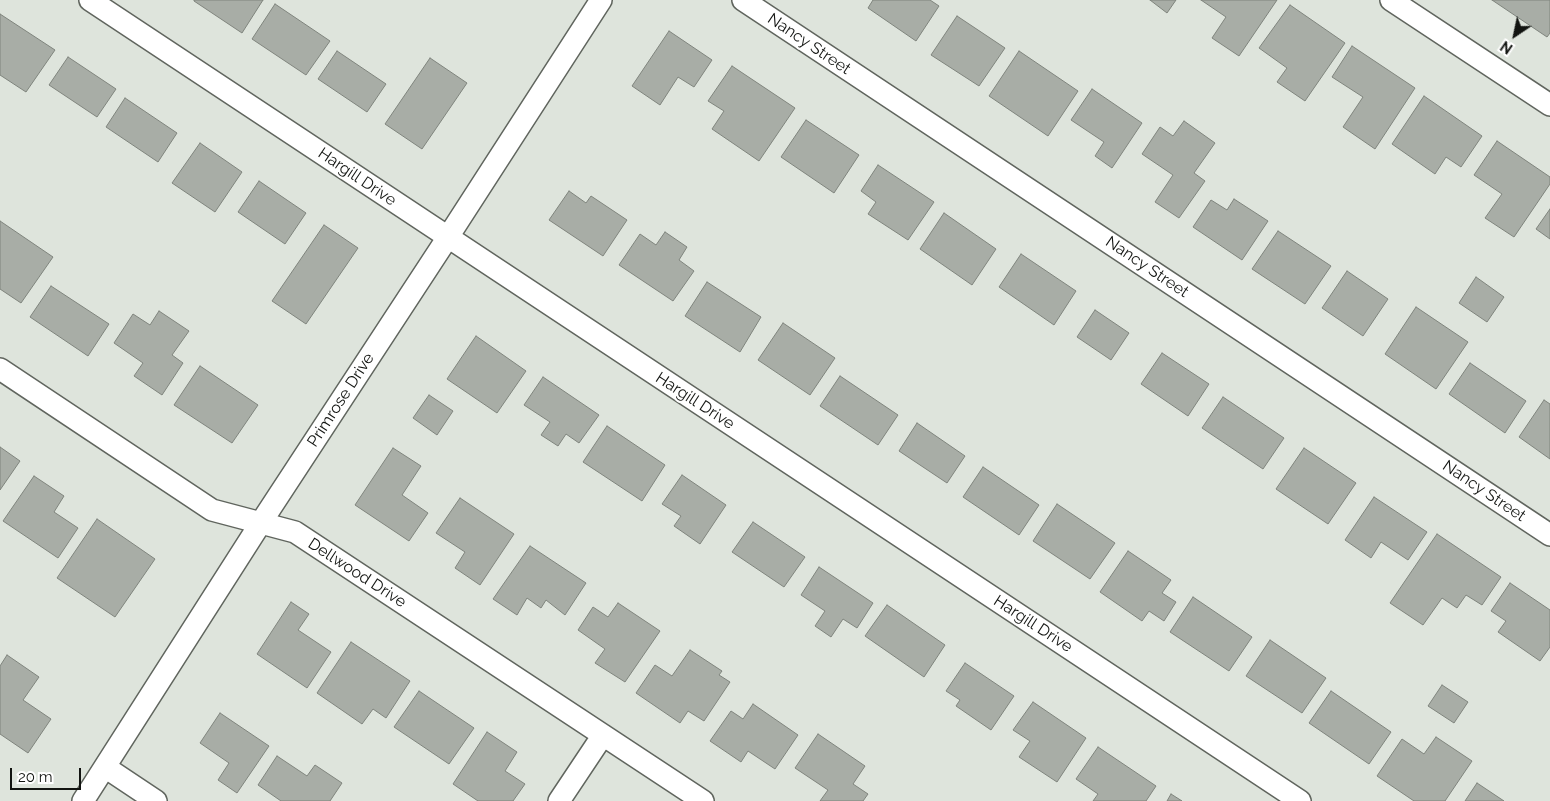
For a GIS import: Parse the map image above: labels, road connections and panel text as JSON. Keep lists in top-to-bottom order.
{
  "streets": {
    "street": [
      "Nancy Street",
      "Hargill Drive",
      "Primrose Drive",
      "Dellwood Drive"
    ]
  },
  "crossings": [
    ["Hargill Drive", "Primrose Drive"],
    ["Primrose Drive", "Dellwood Drive"]
  ],
  "scale_bar": "20 m",
  "north": "bottom left"
}
